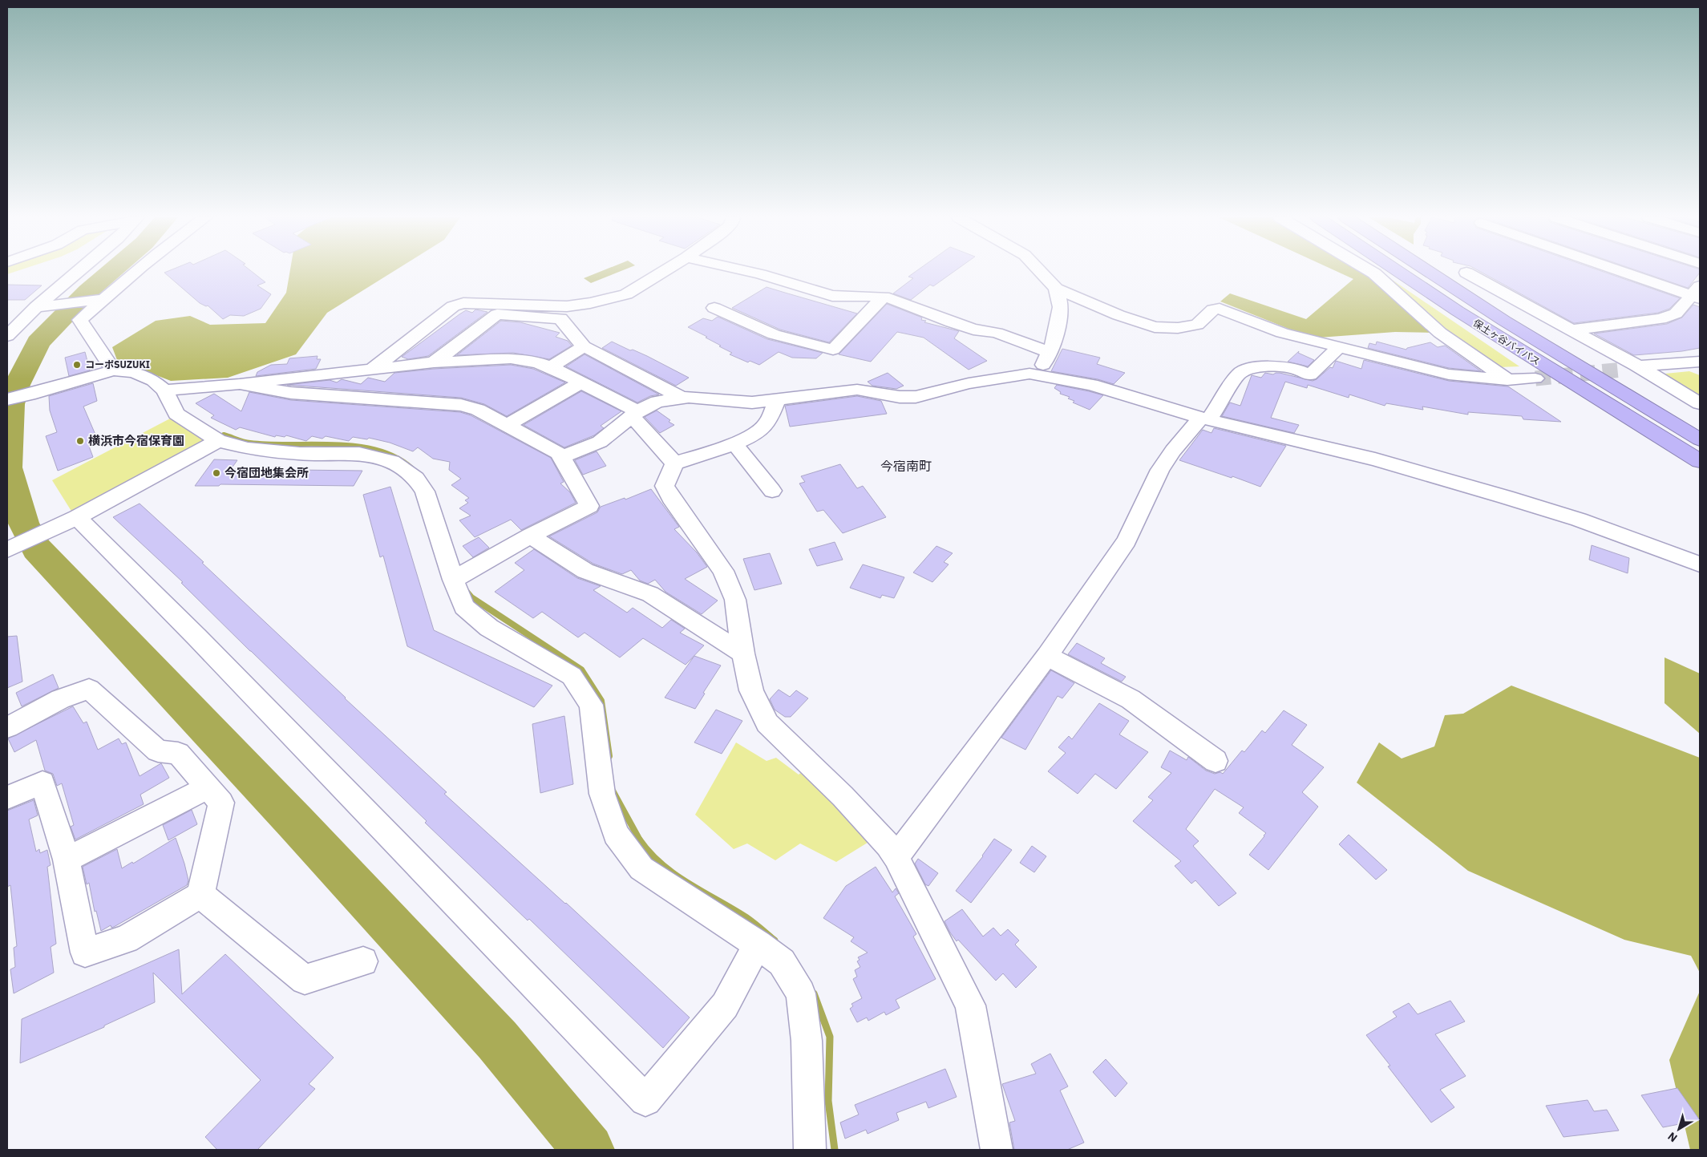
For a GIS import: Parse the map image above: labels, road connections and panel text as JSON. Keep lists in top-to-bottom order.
{
  "streets": {
    "highway": ["保土ヶ谷バイパス"]
  },
  "districts": ["今宿南町"],
  "places": ["コーポSUZUKI", "横浜市今宿保育園", "今宿団地集会所"],
  "north": "bottom left"
}
